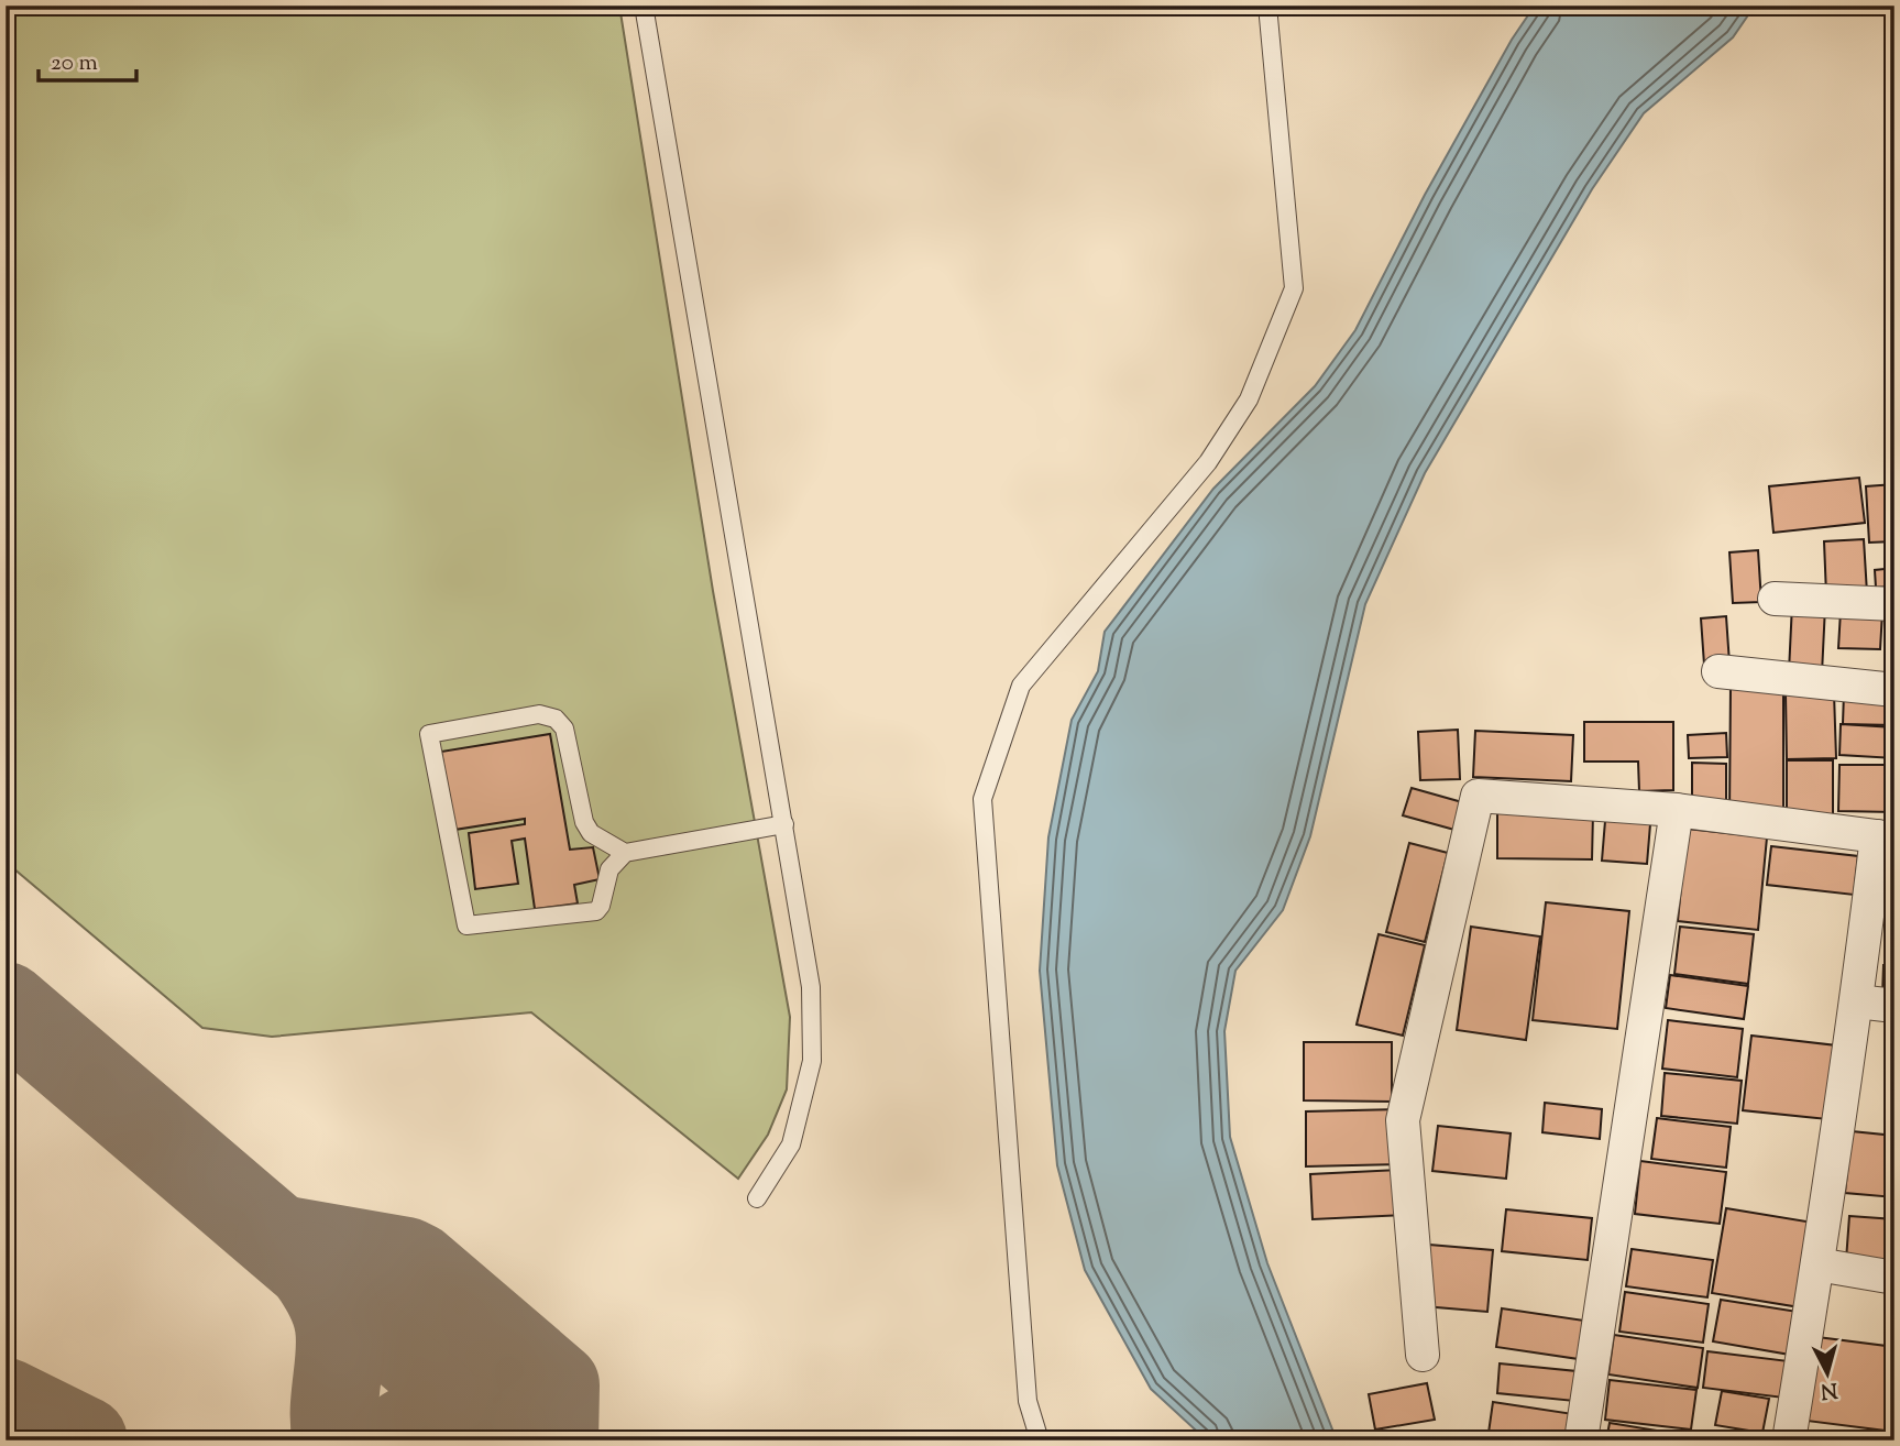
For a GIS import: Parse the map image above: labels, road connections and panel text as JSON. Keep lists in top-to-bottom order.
{
  "scale_bar": "20 m",
  "north": "bottom"
}
